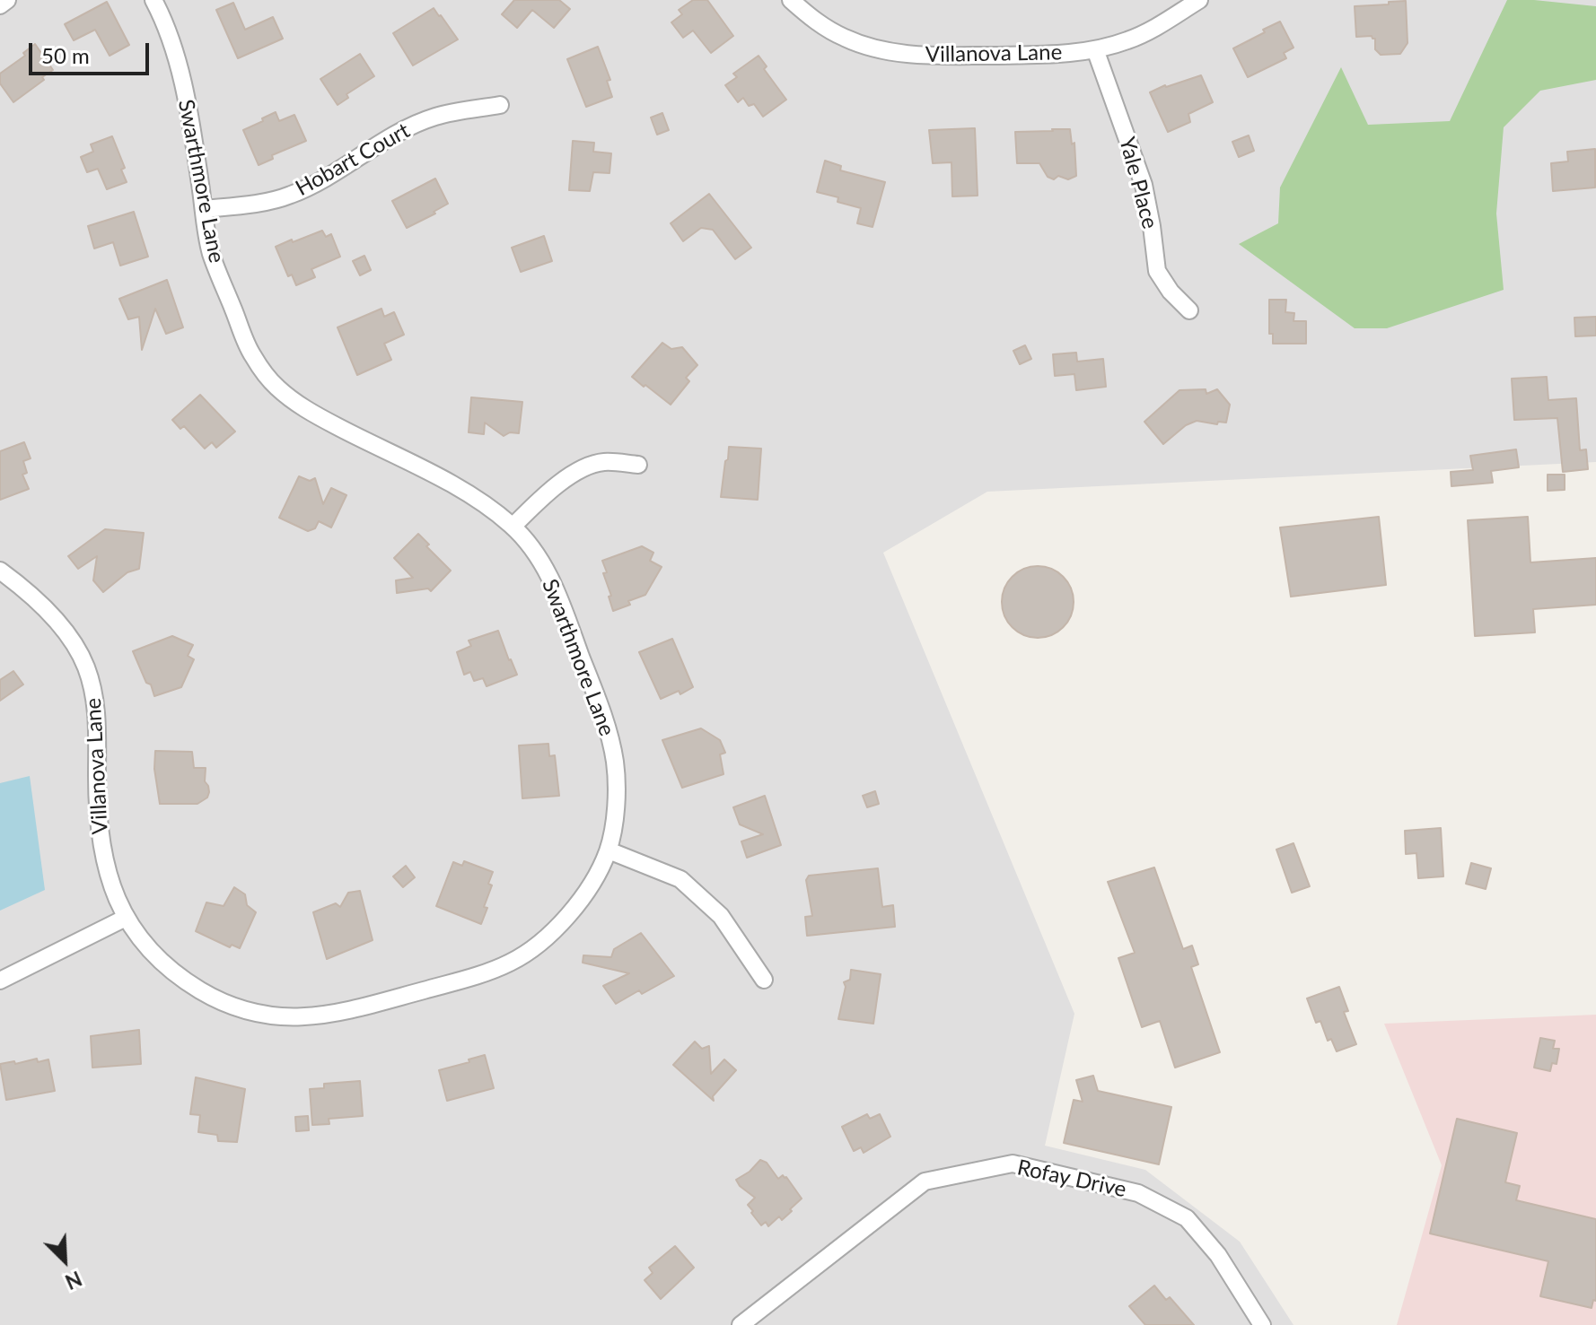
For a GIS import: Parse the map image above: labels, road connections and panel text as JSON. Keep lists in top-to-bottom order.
{
  "streets": {
    "street": [
      "Villanova Lane",
      "Hobart Court",
      "Swarthmore Lane",
      "Yale Place",
      "Rofay Drive"
    ]
  },
  "crossings": [
    ["Villanova Lane", "Swarthmore Lane"],
    ["Villanova Lane", "Yale Place"],
    ["Hobart Court", "Swarthmore Lane"]
  ],
  "scale_bar": "50 m",
  "north": "bottom right"
}
